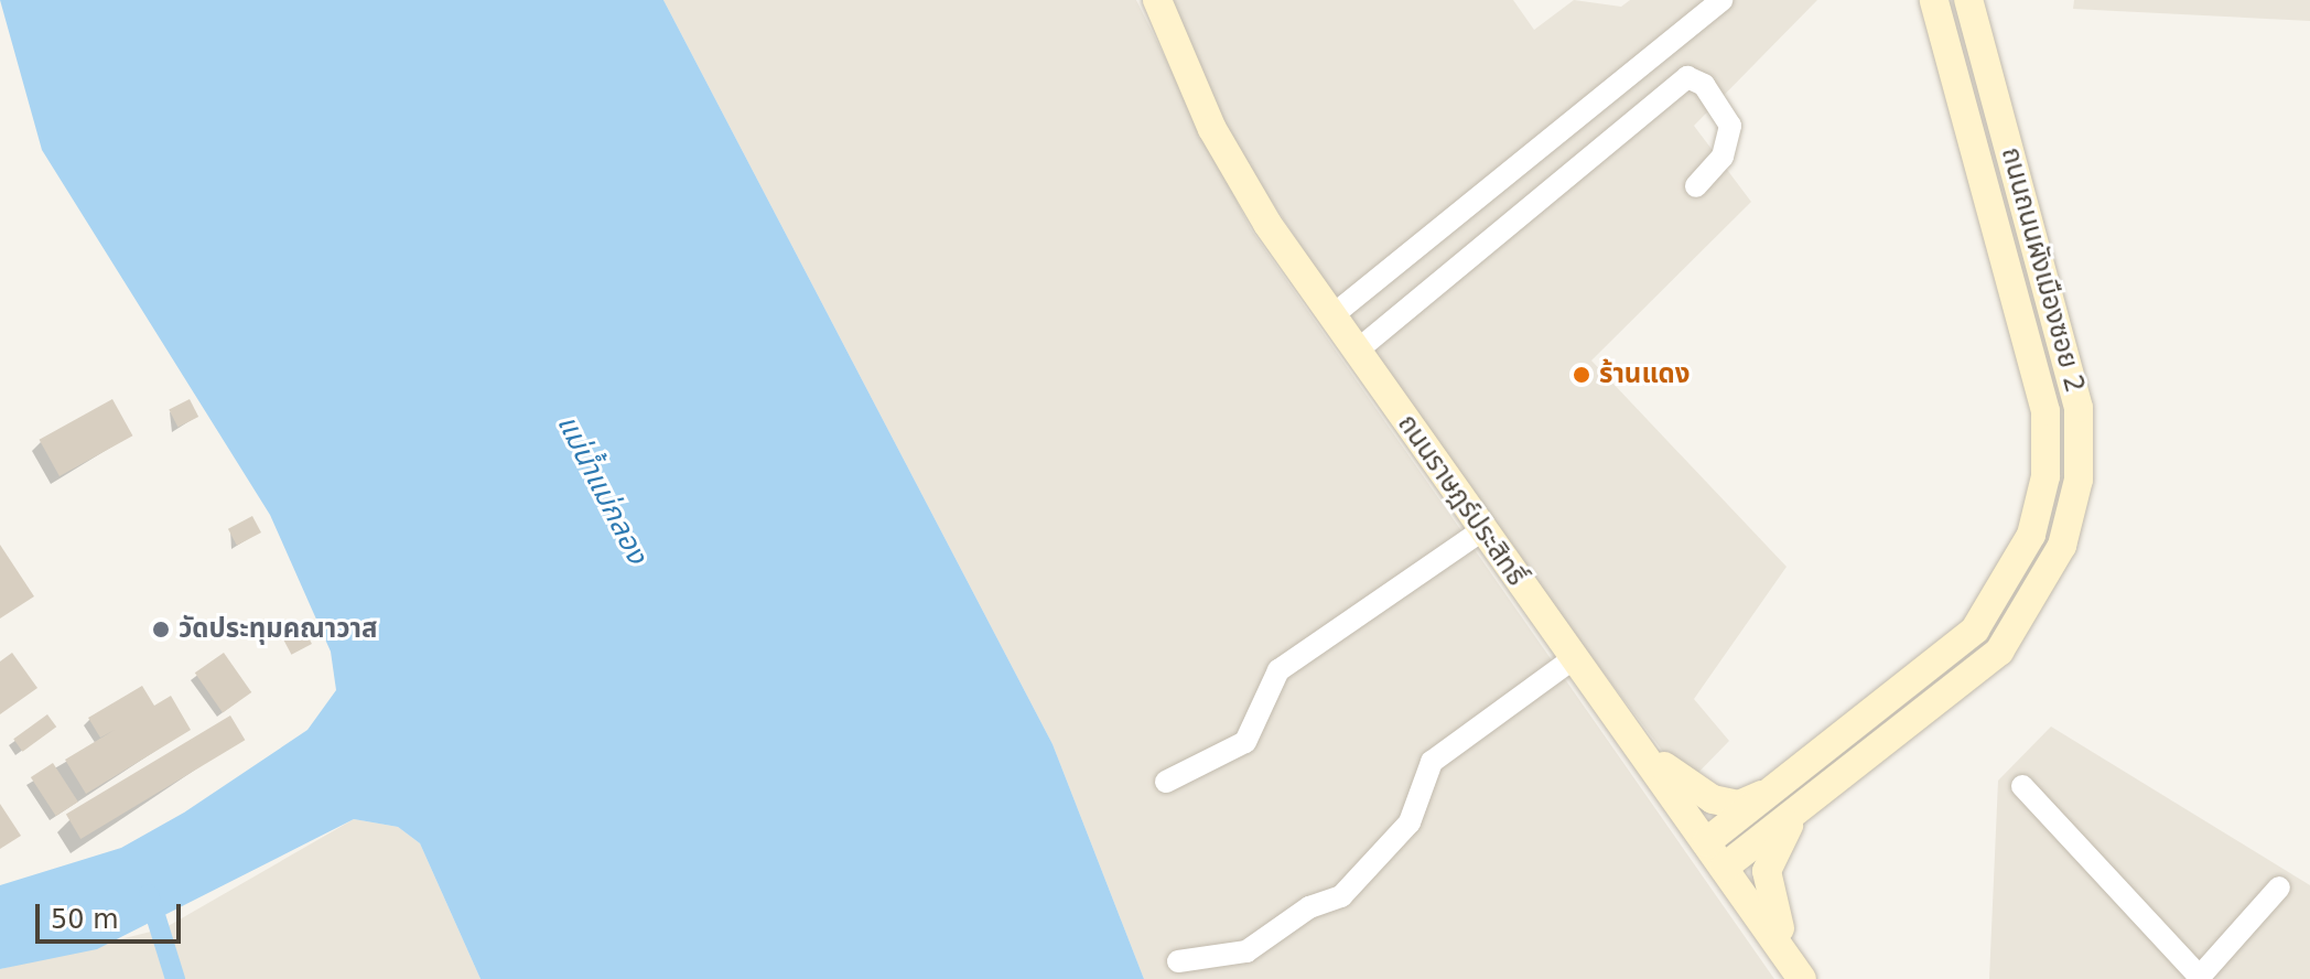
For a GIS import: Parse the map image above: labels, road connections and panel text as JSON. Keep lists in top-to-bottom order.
{
  "streets": {
    "street": ["ถนนถนนผังเมืองซอย 2", "ถนนราษฎร์ประสิทธิ์"]
  },
  "crossings": [
    ["ถนนถนนผังเมืองซอย 2", "ถนนราษฎร์ประสิทธิ์"]
  ],
  "water": ["แม่น้ำแม่กลอง"],
  "places": ["ร้านแดง", "วัดประทุมคณาวาส"],
  "scale_bar": "50 m"
}
